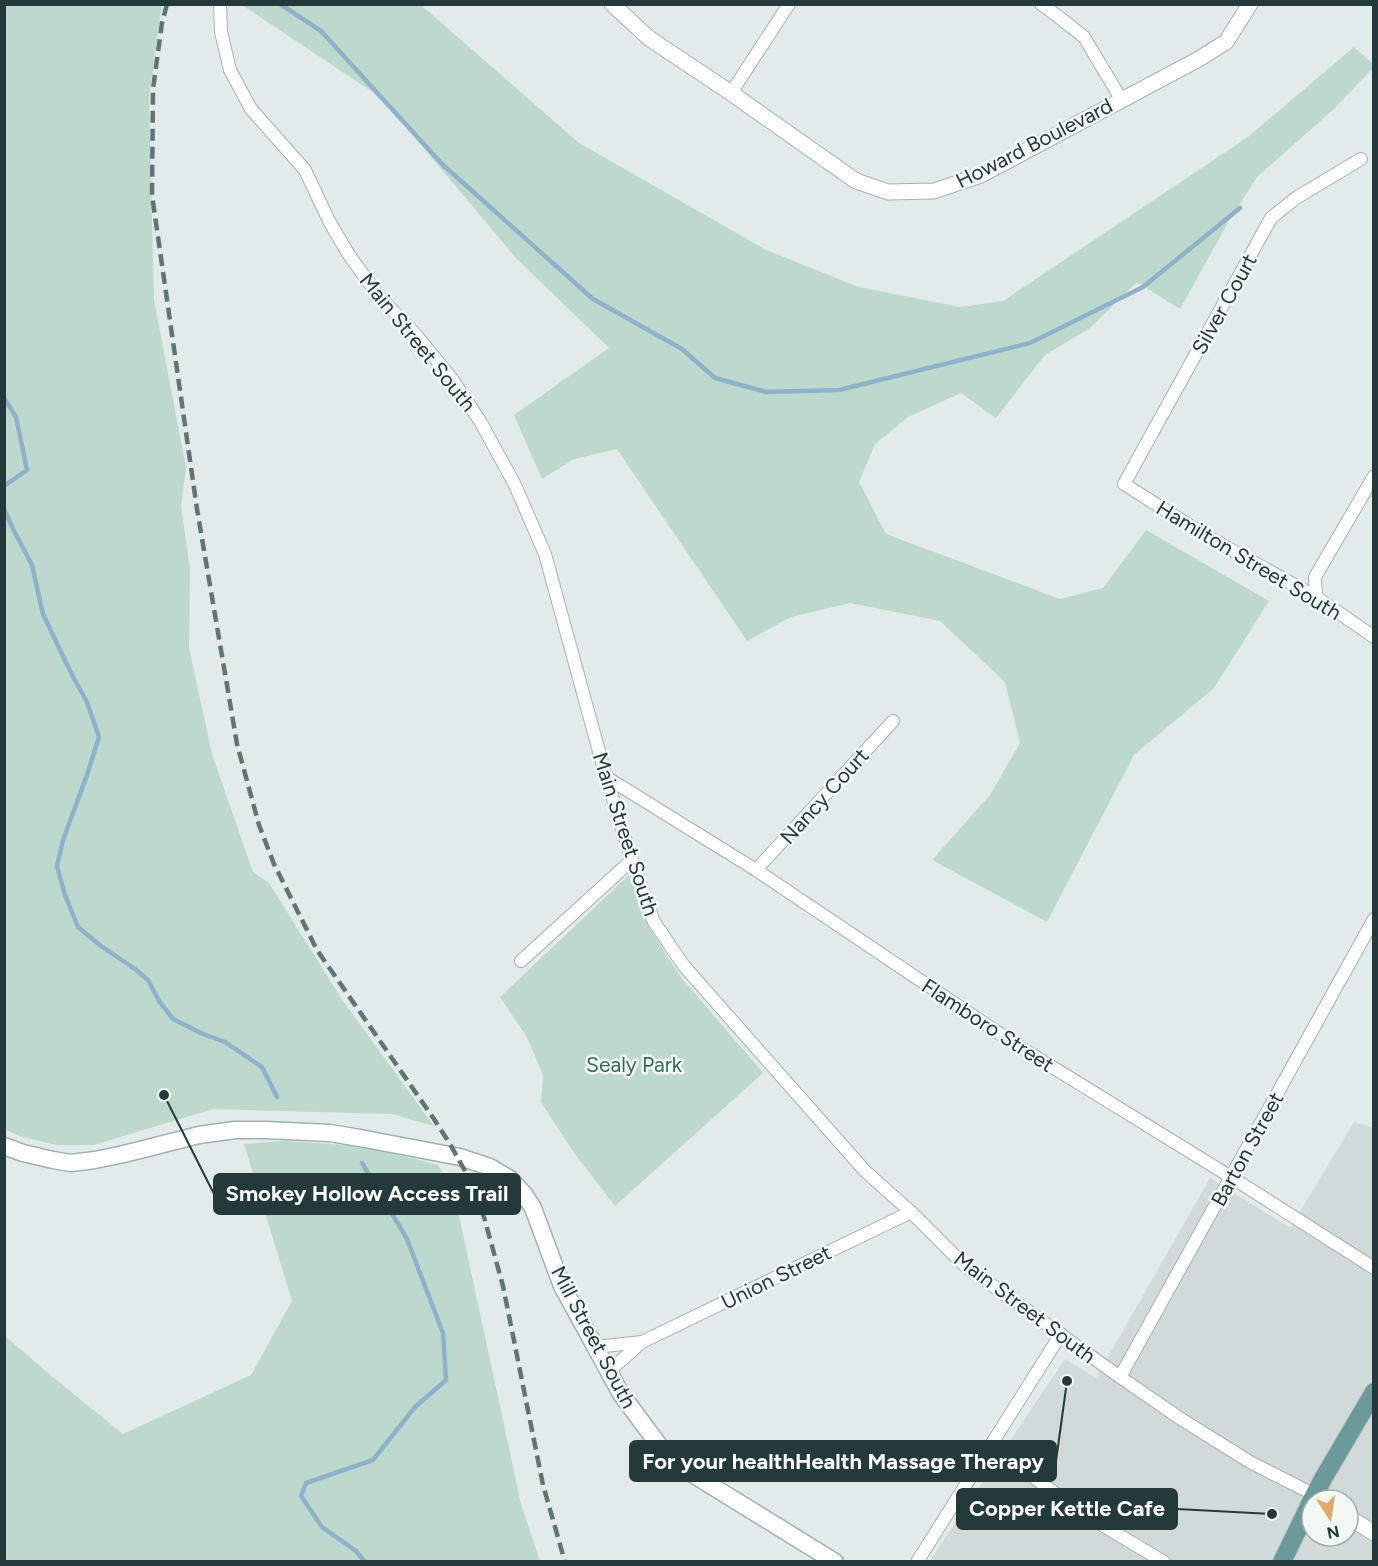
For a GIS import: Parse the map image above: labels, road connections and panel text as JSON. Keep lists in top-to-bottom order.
{
  "streets": {
    "main road": ["Mill Street South"],
    "street": [
      "Howard Boulevard",
      "Silver Court",
      "Main Street South",
      "Hamilton Street South",
      "Nancy Court",
      "Flamboro Street",
      "Barton Street",
      "Union Street"
    ]
  },
  "crossings": [
    ["Silver Court", "Hamilton Street South"],
    ["Main Street South", "Flamboro Street"],
    ["Main Street South", "Barton Street"],
    ["Main Street South", "Union Street"],
    ["Nancy Court", "Flamboro Street"],
    ["Flamboro Street", "Barton Street"],
    ["Union Street", "Mill Street South"]
  ],
  "parks": ["Sealy Park"],
  "places": ["Smokey Hollow Access Trail", "For your healthHealth Massage Therapy", "Copper Kettle Cafe"],
  "north": "bottom"
}
